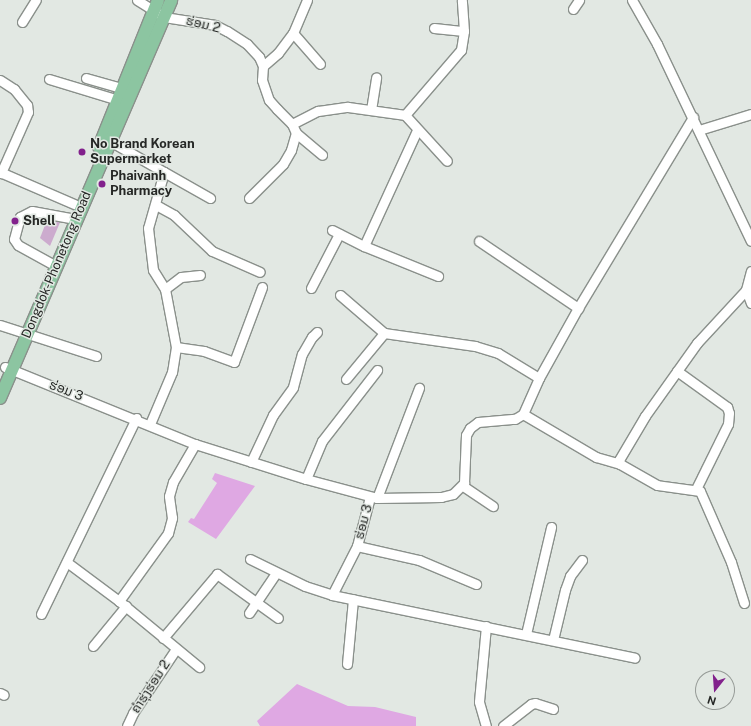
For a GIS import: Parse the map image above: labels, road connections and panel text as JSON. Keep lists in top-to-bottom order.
{
  "streets": {
    "main road": ["Dongdok-Phonetong Road"],
    "street": ["ຮ່ອມ 2", "ຮ່ອມ 3", "ຄໍາຮຸ່ງຮ່ອມ 2"]
  },
  "crossings": [
    ["ຮ່ອມ 2", "Dongdok-Phonetong Road"],
    ["Dongdok-Phonetong Road", "ຮ່ອມ 3"]
  ],
  "places": ["No Brand Korean Supermarket", "Phaivanh Pharmacy", "Shell"],
  "north": "bottom"
}
